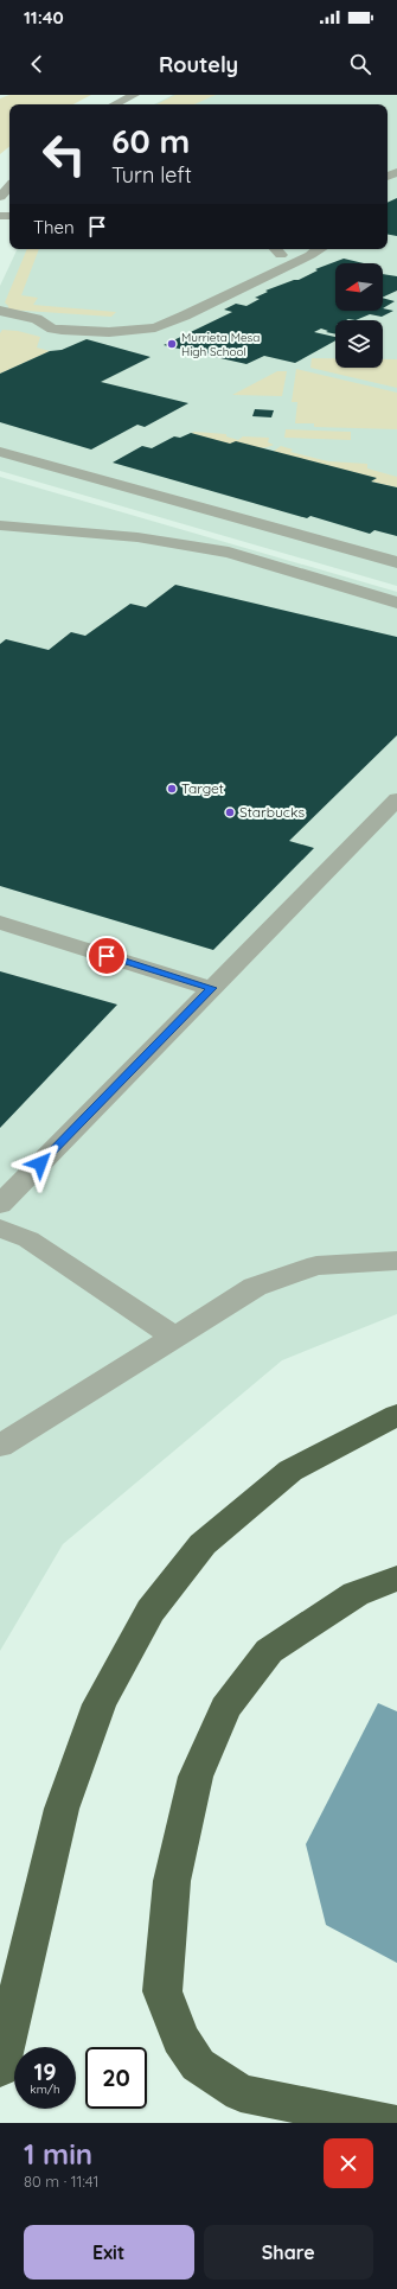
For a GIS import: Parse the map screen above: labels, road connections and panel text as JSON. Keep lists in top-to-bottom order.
{
  "places": ["Murrieta Mesa High School", "Target", "Starbucks"],
  "north": "left",
  "page": {
    "status": "11:40",
    "header": "Routely",
    "turn": ["60 m", "Turn left"],
    "then": "Then",
    "speed": "19 km/h",
    "limit": "20",
    "heading": ["1 min", "80 m · 11:41"],
    "buttons": ["Exit", "Share"]
  }
}
